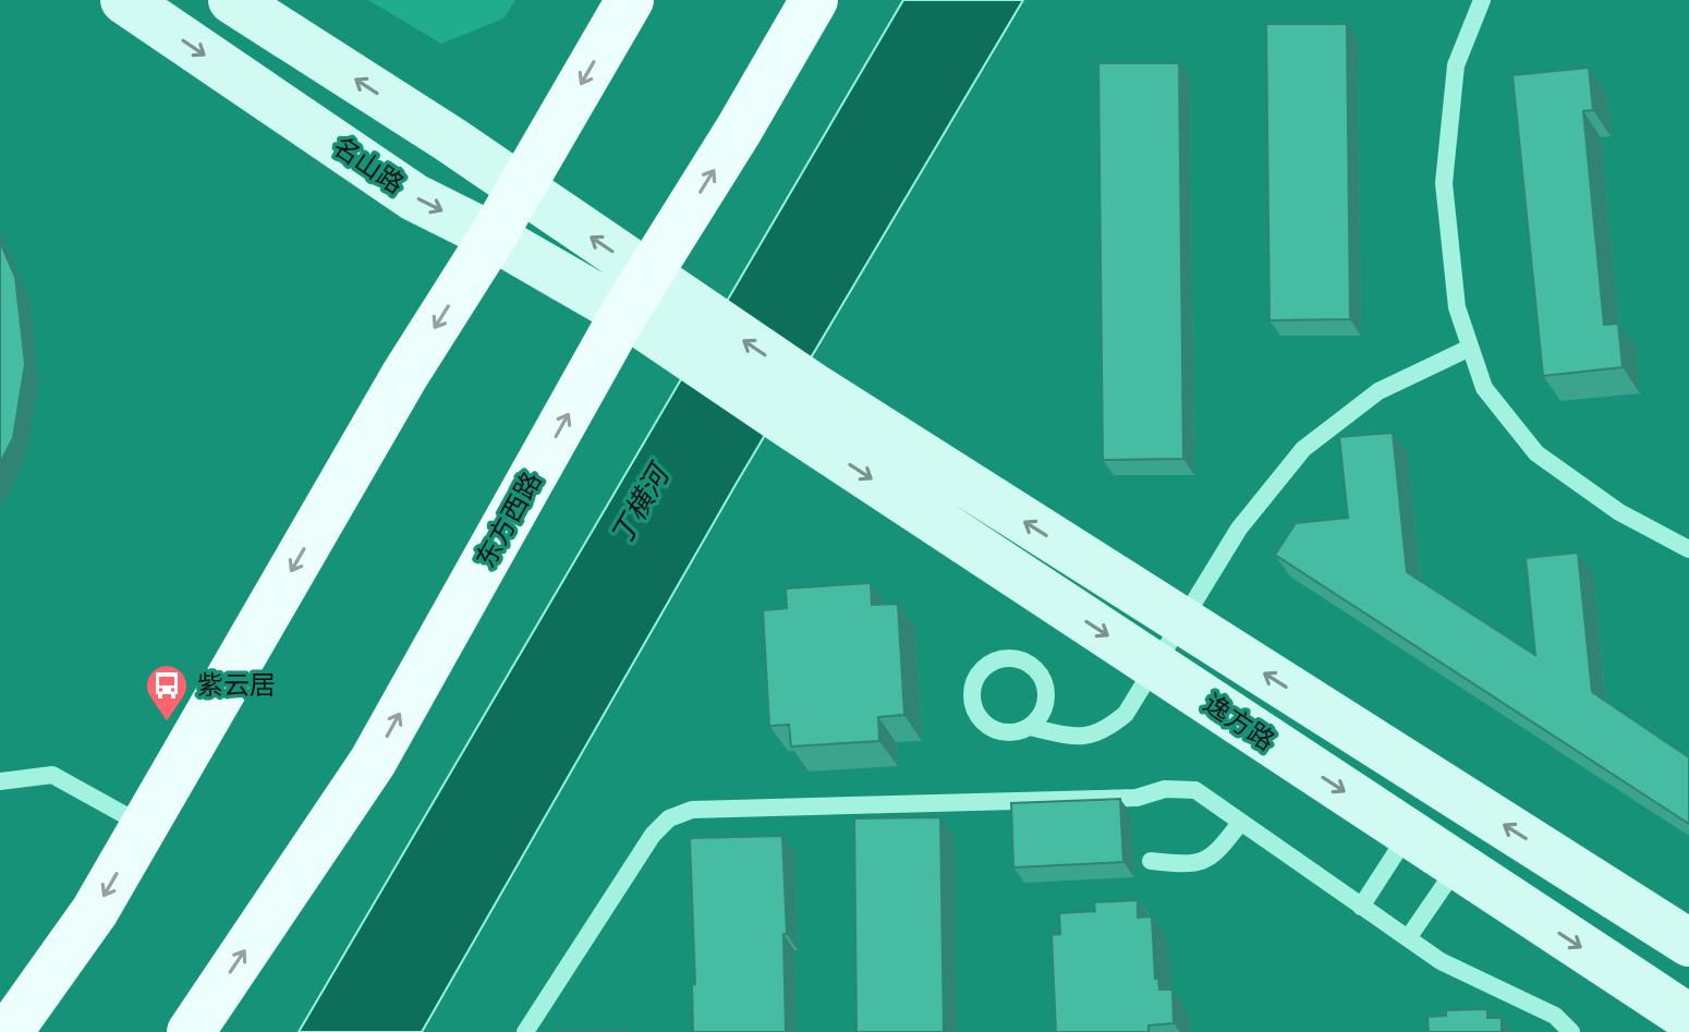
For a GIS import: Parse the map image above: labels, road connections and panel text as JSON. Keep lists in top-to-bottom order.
{
  "streets": {
    "main road": ["东方西路"],
    "street": ["名山路", "逸方路"]
  },
  "crossings": [
    ["名山路", "东方西路"]
  ],
  "water": ["丁横河"],
  "places": {
    "bus stop": ["紫云居"]
  }
}
